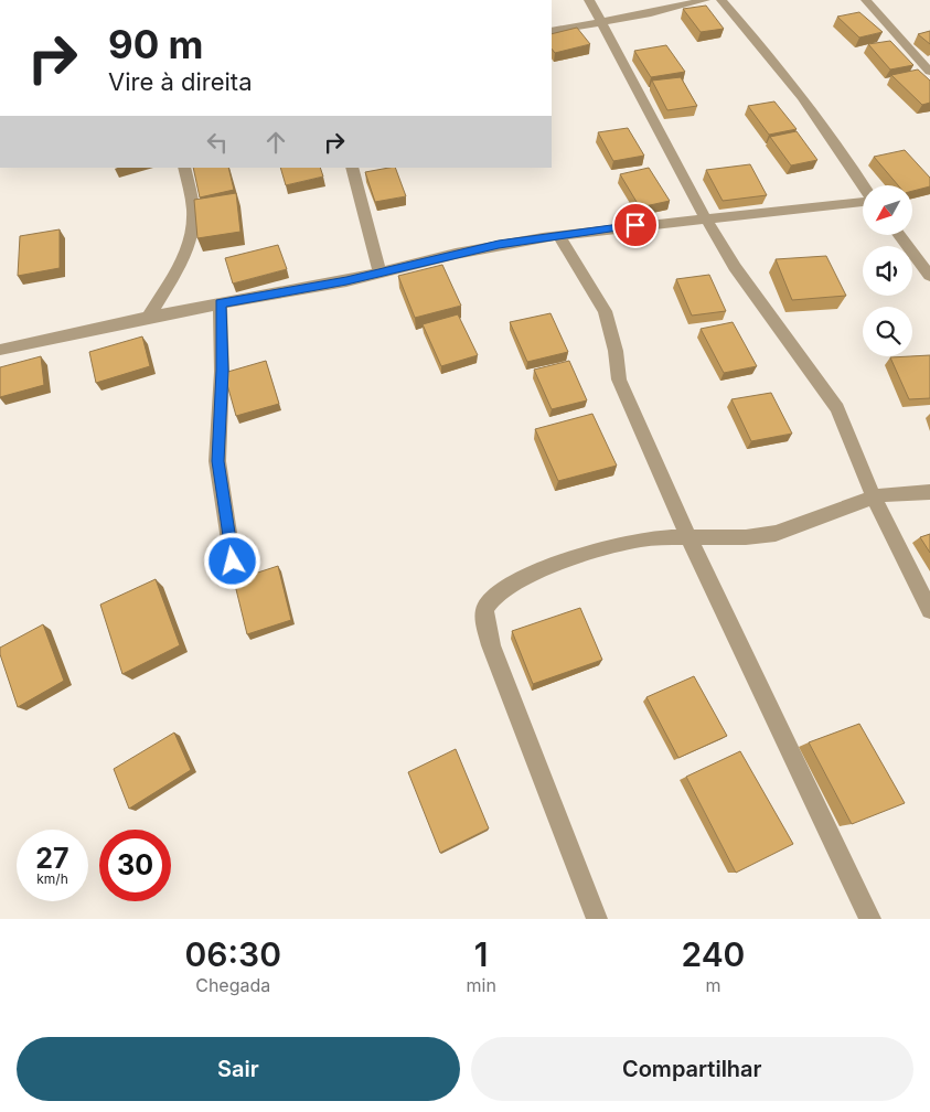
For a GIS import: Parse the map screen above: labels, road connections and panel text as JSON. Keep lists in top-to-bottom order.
{
  "north": "bottom left",
  "page": {
    "turn": ["90 m", "Vire à direita"],
    "speed": "27 km/h",
    "limit": "30",
    "eta": [
      "06:30",
      "Chegada",
      "1",
      "min",
      "240",
      "m"
    ],
    "buttons": ["Sair", "Compartilhar"]
  }
}
